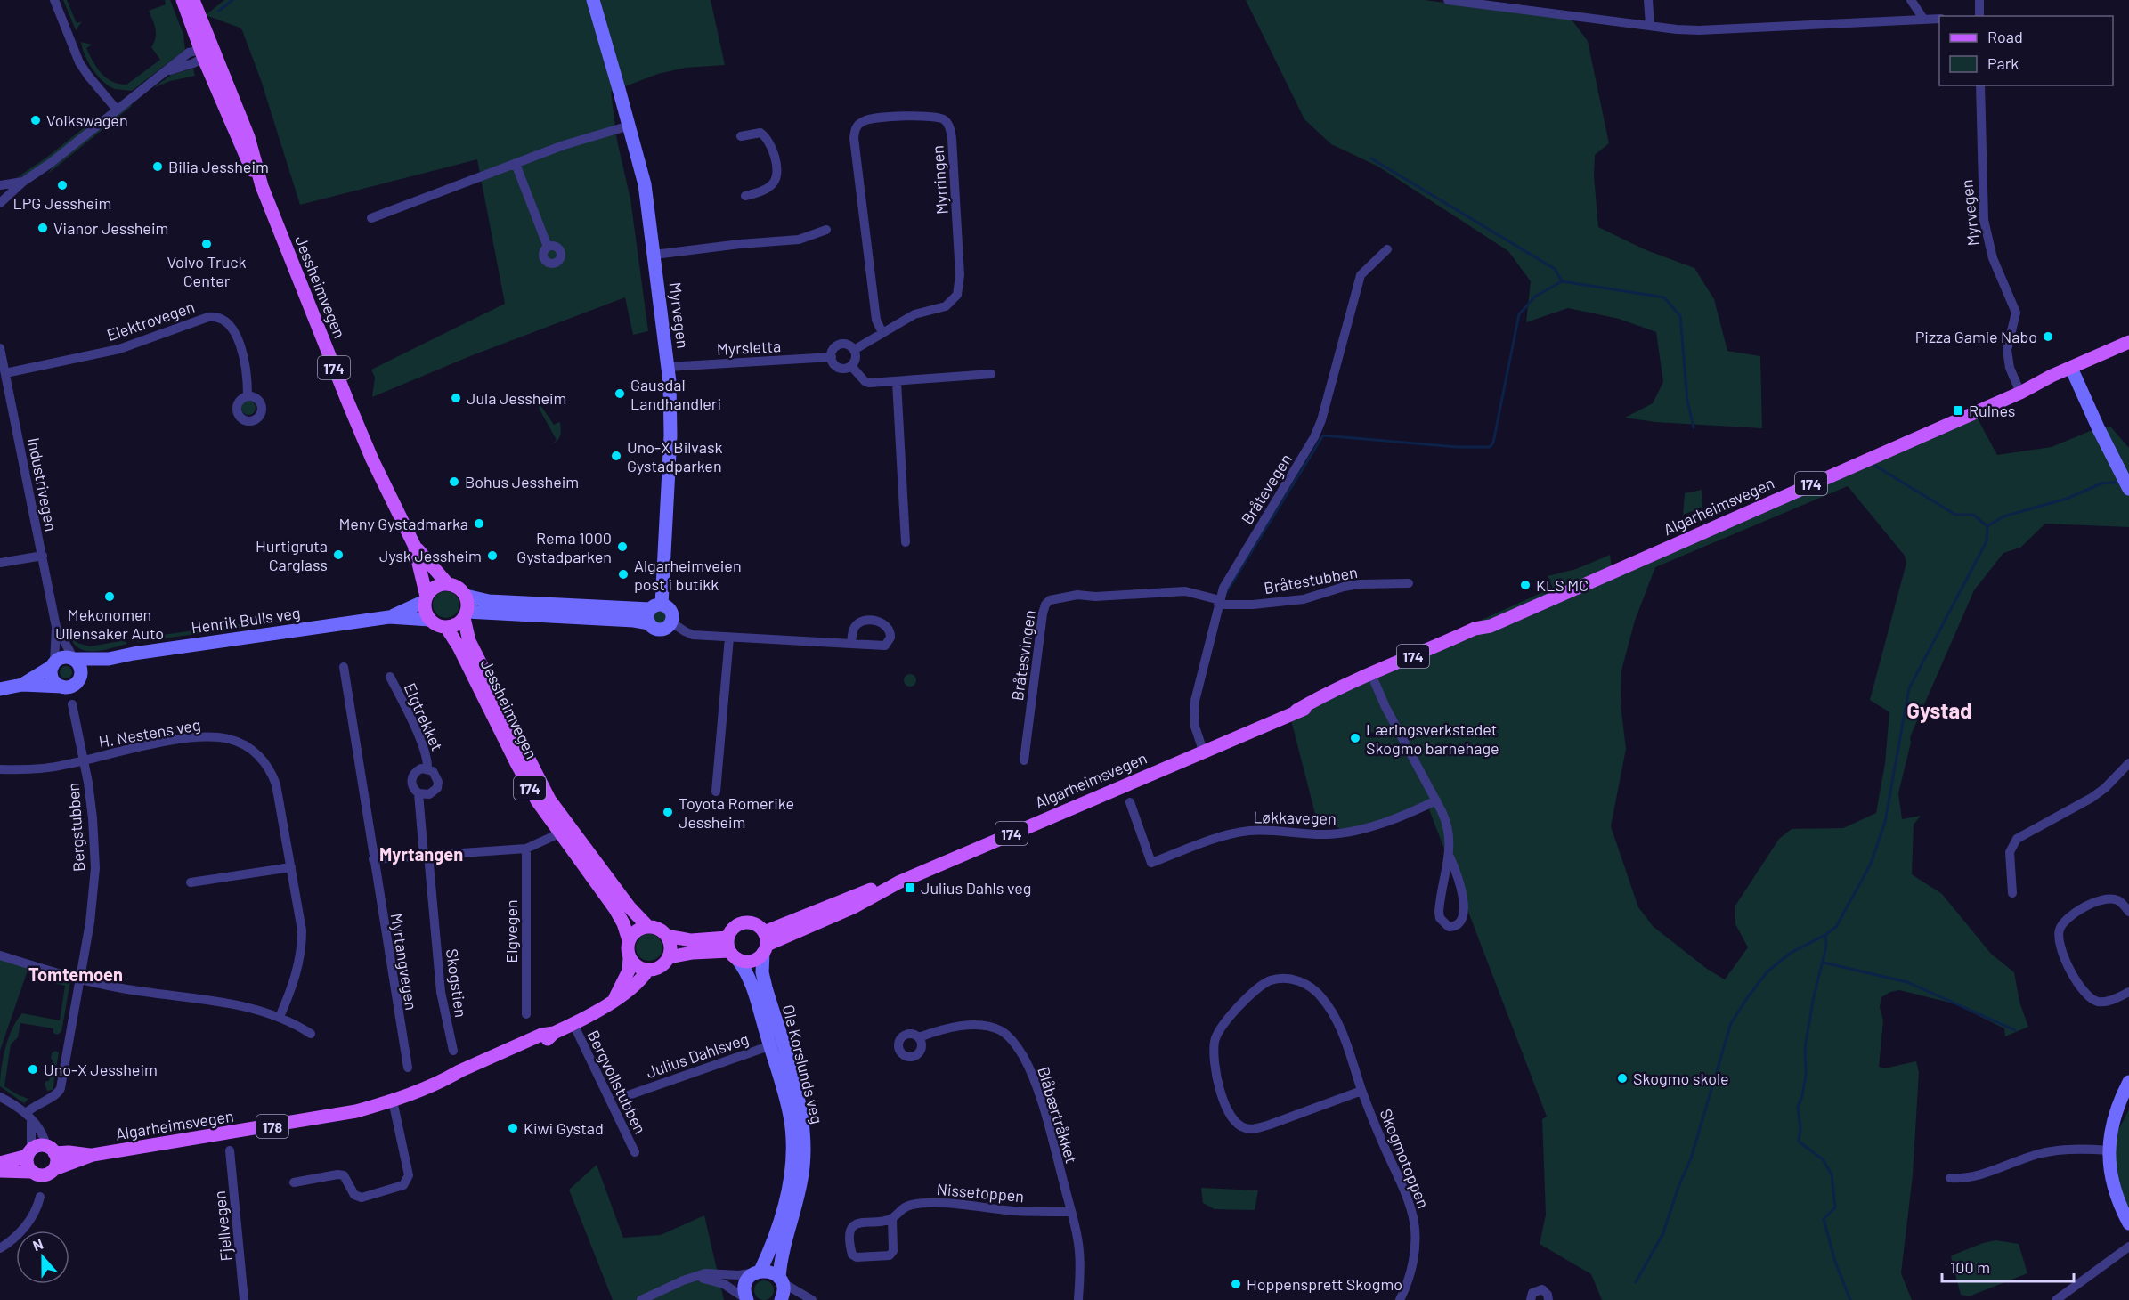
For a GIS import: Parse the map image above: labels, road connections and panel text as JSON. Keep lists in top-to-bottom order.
{
  "streets": {
    "main road": [
      "Jessheimvegen",
      "174",
      "Algarheimsvegen",
      "178"
    ],
    "street": [
      "Myrringen",
      "Myrvegen",
      "Elektrovegen",
      "Myrsletta",
      "Industrivegen",
      "Bråtevegen",
      "Bråtestubben",
      "Henrik Bulls veg",
      "Bråtesvingen",
      "Elgtrekket",
      "H. Nestens veg",
      "Løkkavegen",
      "Bergstubben",
      "Elgvegen",
      "Myrtangvegen",
      "Skogstien",
      "Julius Dahlsveg",
      "Ole Korslunds veg",
      "Bergvollstubben",
      "Blåbærtråkket",
      "Skogmotoppen",
      "Nissetoppen",
      "Fjellvegen"
    ]
  },
  "crossings": [
    ["Myrringen", "Myrsletta"],
    ["Myrvegen", "Myrsletta"],
    ["Myrvegen", "Algarheimsvegen"],
    ["Jessheimvegen", "174"],
    ["Jessheimvegen", "Algarheimsvegen"],
    ["Jessheimvegen", "Henrik Bulls veg"],
    ["Elektrovegen", "Industrivegen"],
    ["174", "Algarheimsvegen"],
    ["174", "Henrik Bulls veg"],
    ["174", "Ole Korslunds veg"],
    ["Industrivegen", "Henrik Bulls veg"],
    ["Bråtevegen", "Algarheimsvegen"],
    ["Bråtevegen", "Bråtestubben"],
    ["Bråtevegen", "Bråtesvingen"],
    ["Algarheimsvegen", "Ole Korslunds veg"],
    ["Algarheimsvegen", "Bergvollstubben"],
    ["Algarheimsvegen", "178"],
    ["Bråtestubben", "Bråtesvingen"],
    ["Elgtrekket", "Skogstien"],
    ["H. Nestens veg", "Bergstubben"],
    ["Julius Dahlsveg", "Ole Korslunds veg"],
    ["Blåbærtråkket", "Nissetoppen"]
  ],
  "districts": ["Gystad", "Myrtangen", "Tomtemoen"],
  "places": {
    "other": [
      "Volkswagen",
      "Bilia Jessheim",
      "LPG Jessheim",
      "Vianor Jessheim",
      "Volvo Truck Center",
      "Pizza Gamle Nabo",
      "Gausdal Landhandleri",
      "Jula Jessheim",
      "Uno-X Bilvask Gystadparken",
      "Bohus Jessheim",
      "Meny Gystadmarka",
      "Rema 1000 Gystadparken",
      "Hurtigruta Carglass",
      "Jysk Jessheim",
      "Algarheimveien post i butikk",
      "KLS MC",
      "Mekonomen Ullensaker Auto",
      "Læringsverkstedet Skogmo barnehage",
      "Toyota Romerike Jessheim",
      "Uno-X Jessheim",
      "Skogmo skole",
      "Kiwi Gystad",
      "Hoppensprett Skogmo"
    ],
    "transit": ["Rulnes", "Julius Dahls veg"]
  },
  "legend": ["Road", "Park"],
  "scale_bar": "100 m",
  "north": "top"
}
